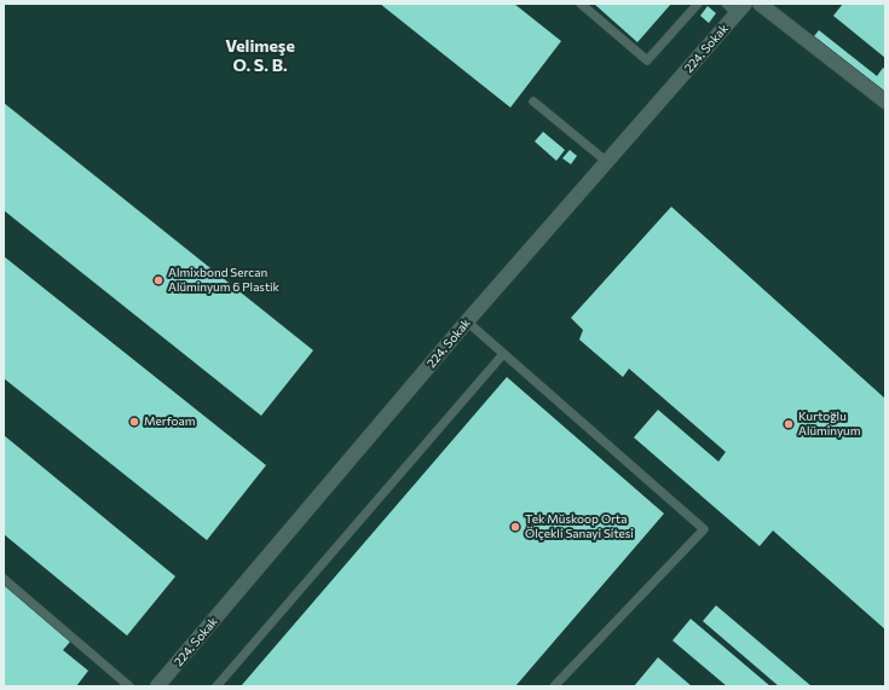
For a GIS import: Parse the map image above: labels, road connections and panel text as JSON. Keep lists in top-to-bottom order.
{
  "streets": {
    "street": ["224. Sokak"]
  },
  "districts": ["Velimeşe O. S. B."],
  "places": [
    "Almixbond Sercan Alüminyum 6 Plastik",
    "Merfoam",
    "Kurtoğlu Alüminyum",
    "Tek Müskoop Orta Ölçekli Sanayi Sitesi"
  ]
}
